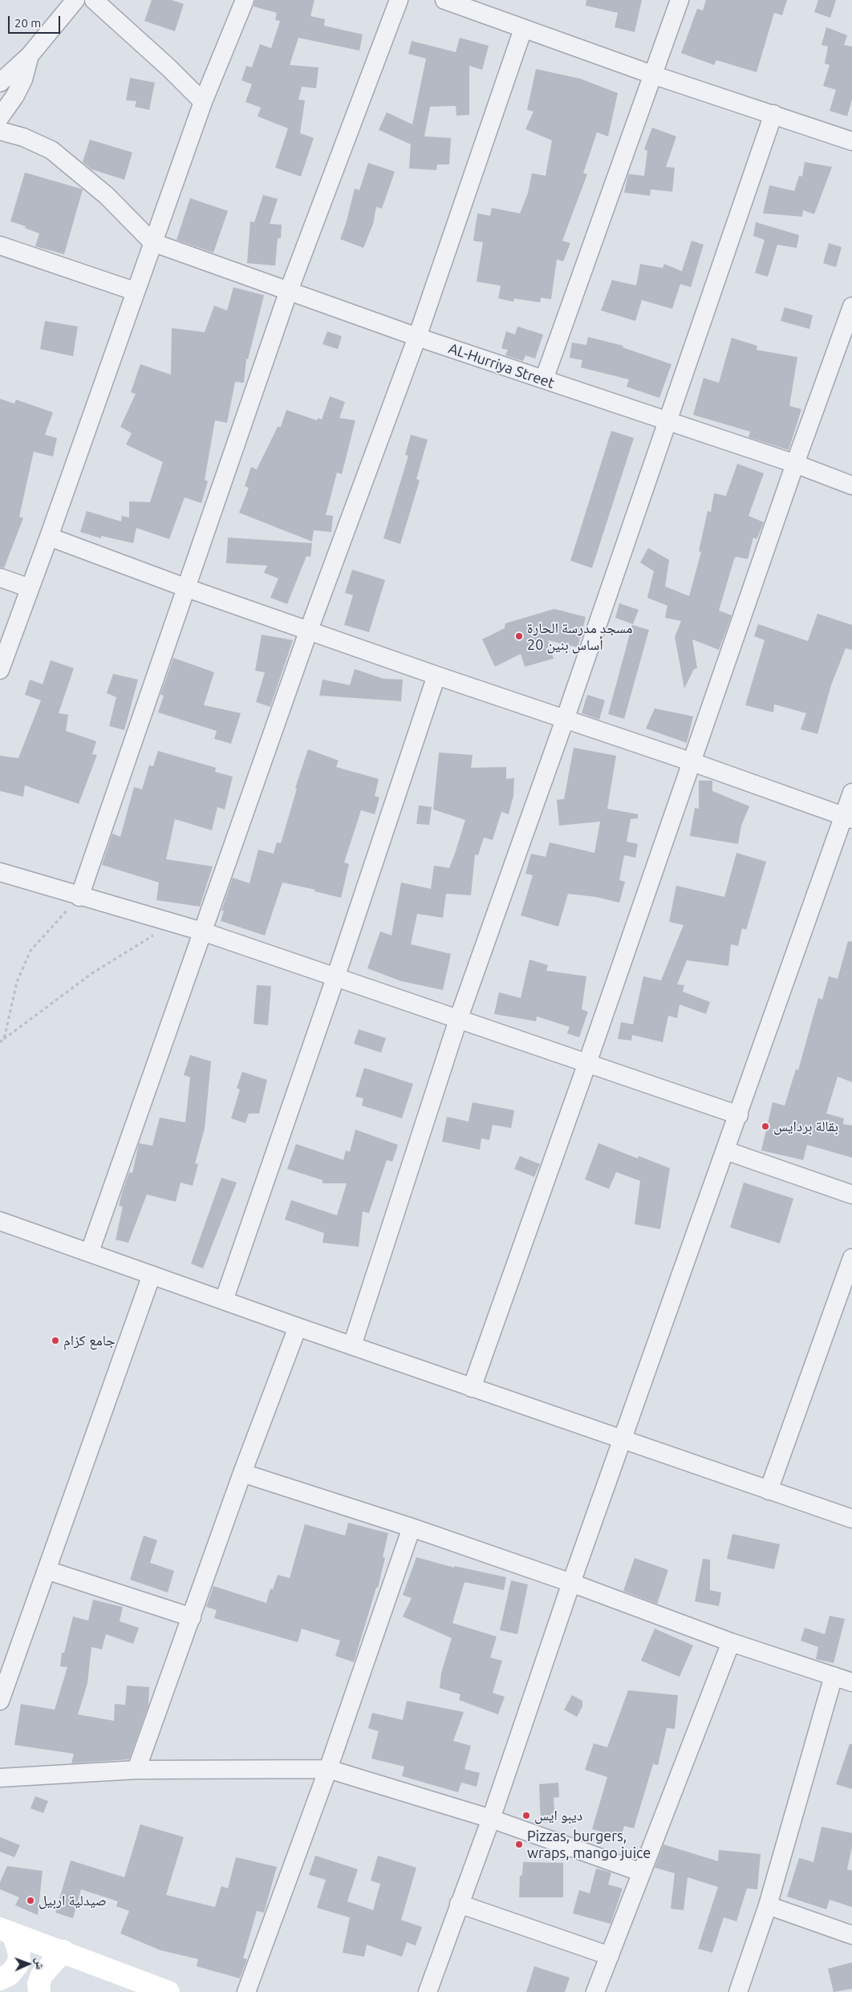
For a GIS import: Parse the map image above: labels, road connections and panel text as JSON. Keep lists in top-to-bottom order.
{
  "streets": {
    "street": ["AL-Hurriya Street"]
  },
  "places": [
    "مسجد مدرسة الحارة 20 أساس بنين",
    "بقالة بردايس",
    "جامع كزام",
    "ديبو ايس",
    "Pizzas, burgers, wraps, mango juice",
    "صيدلية اربيل"
  ],
  "scale_bar": "20 m",
  "north": "right"
}
